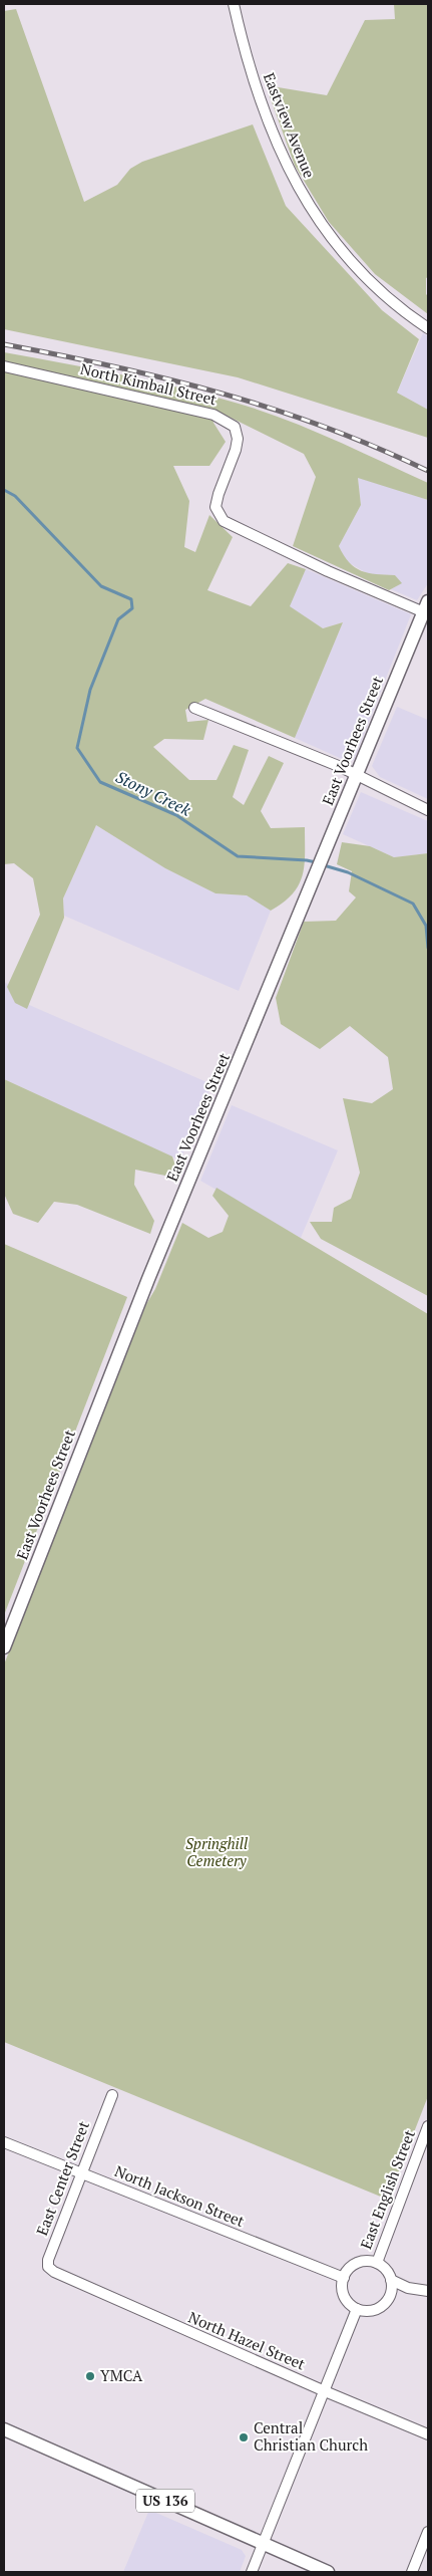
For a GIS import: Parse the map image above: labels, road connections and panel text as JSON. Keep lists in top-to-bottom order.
{
  "streets": {
    "main road": ["East Voorhees Street", "US 136"],
    "street": [
      "Eastview Avenue",
      "North Kimball Street",
      "East Center Street",
      "East English Street",
      "North Jackson Street",
      "North Hazel Street"
    ]
  },
  "crossings": [
    ["North Kimball Street", "East Voorhees Street"],
    ["East Center Street", "North Jackson Street"],
    ["East Center Street", "North Hazel Street"],
    ["East English Street", "North Jackson Street"]
  ],
  "water": ["Stony Creek"],
  "parks": ["Springhill Cemetery"],
  "places": ["YMCA", "Central Christian Church"]
}
